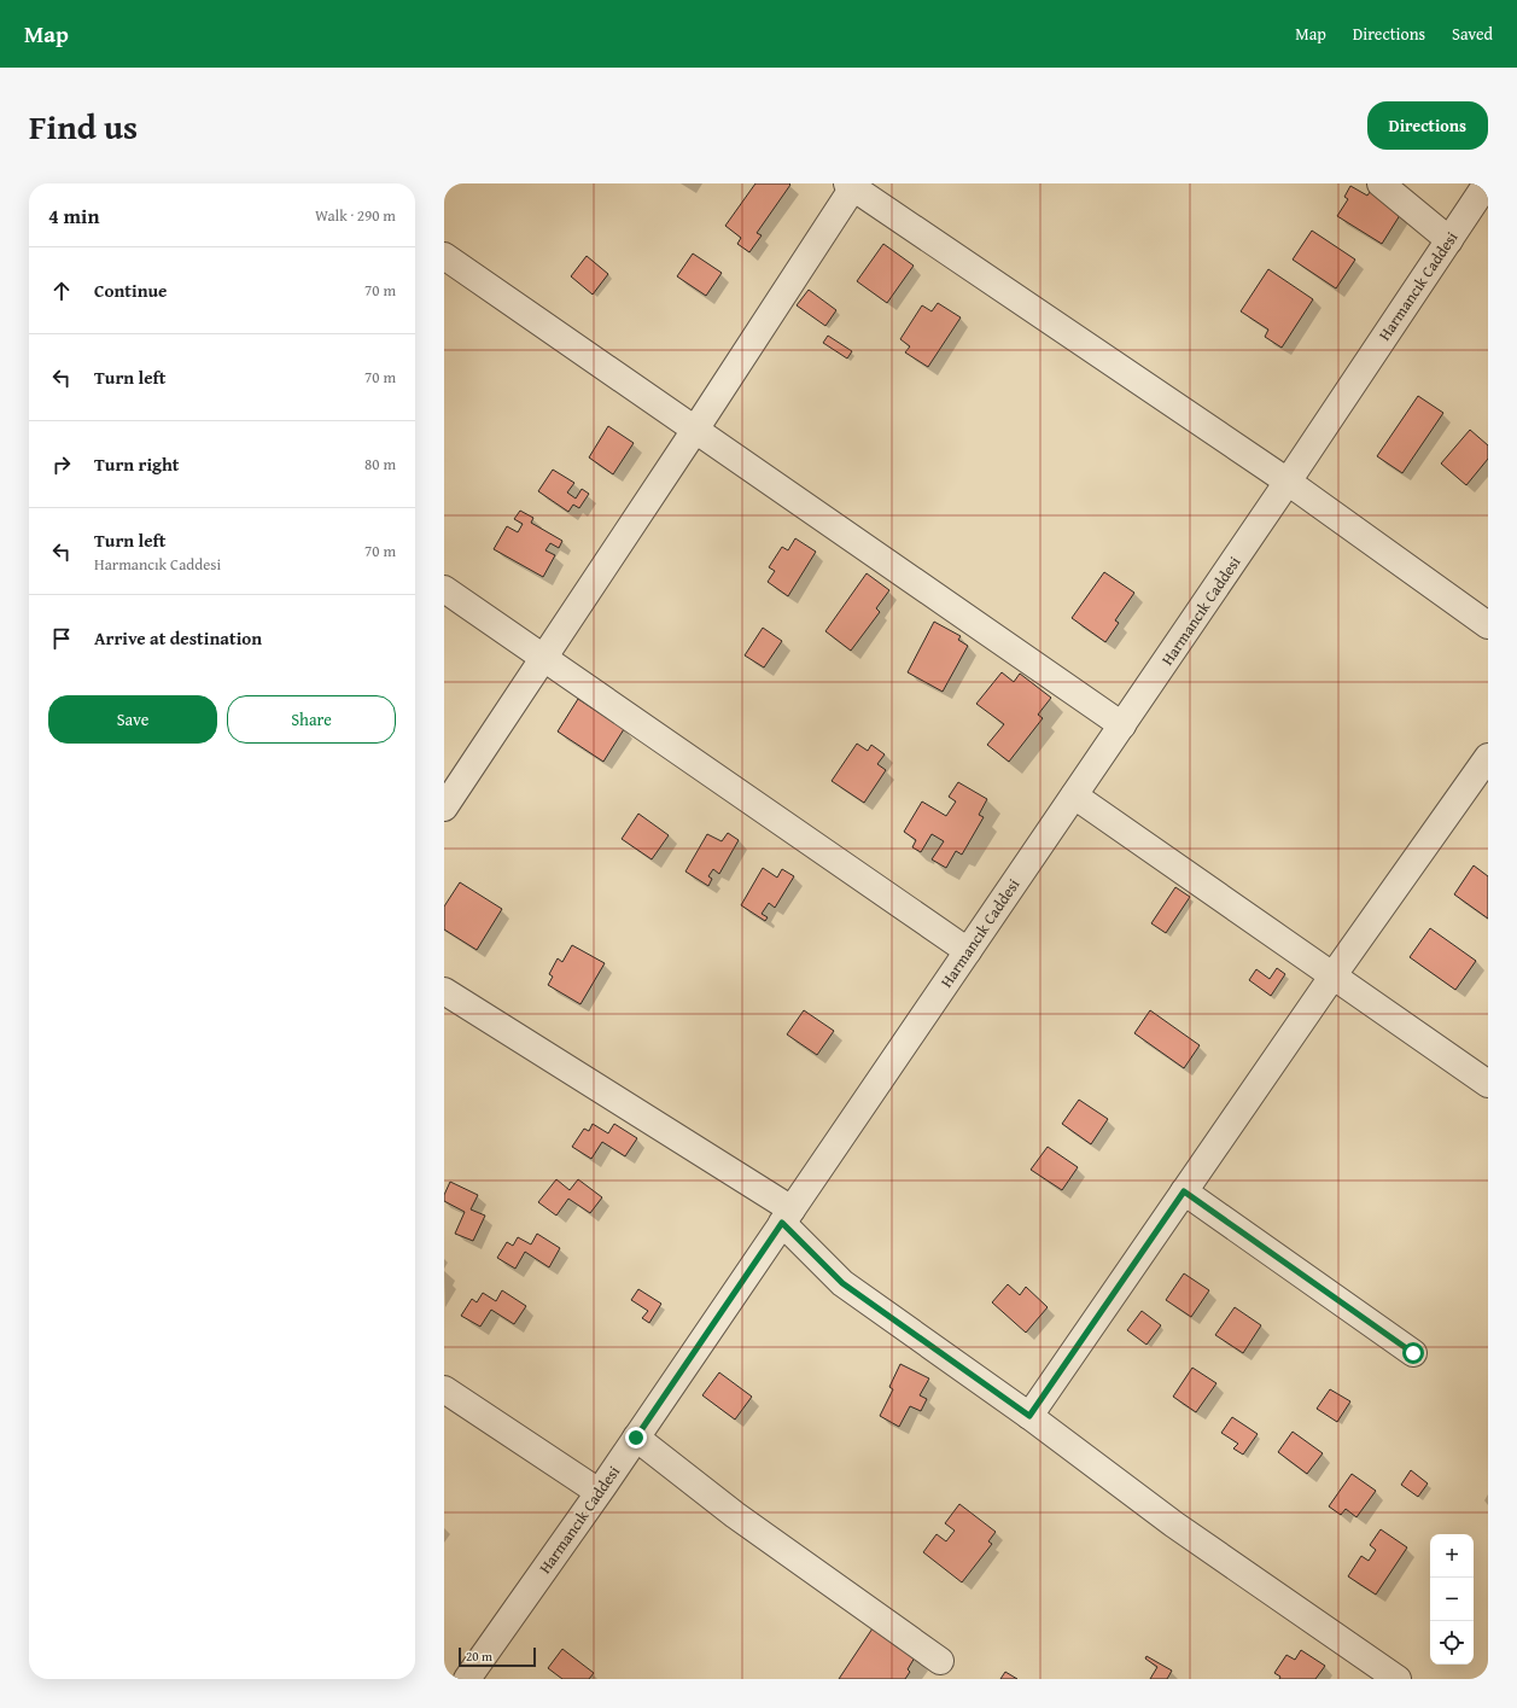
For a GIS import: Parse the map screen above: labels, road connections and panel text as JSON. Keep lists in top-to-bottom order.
{
  "streets": {
    "street": ["Harmancık Caddesi"]
  },
  "scale_bar": "20 m",
  "page": {
    "header": "Map",
    "nav": ["Map", "Directions", "Saved"],
    "title": "Find us",
    "buttons": [
      "Directions",
      ["Save", "Share"]
    ],
    "heading": ["4 min", "Walk · 290 m"],
    "list": [
      ["Continue", "70 m"],
      ["Turn left", "70 m"],
      ["Turn right", "80 m"],
      ["Turn left", "Harmancık Caddesi", "70 m"],
      "Arrive at destination"
    ],
    "map_buttons": ["+", "−"],
    "scale": "20 m"
  }
}
